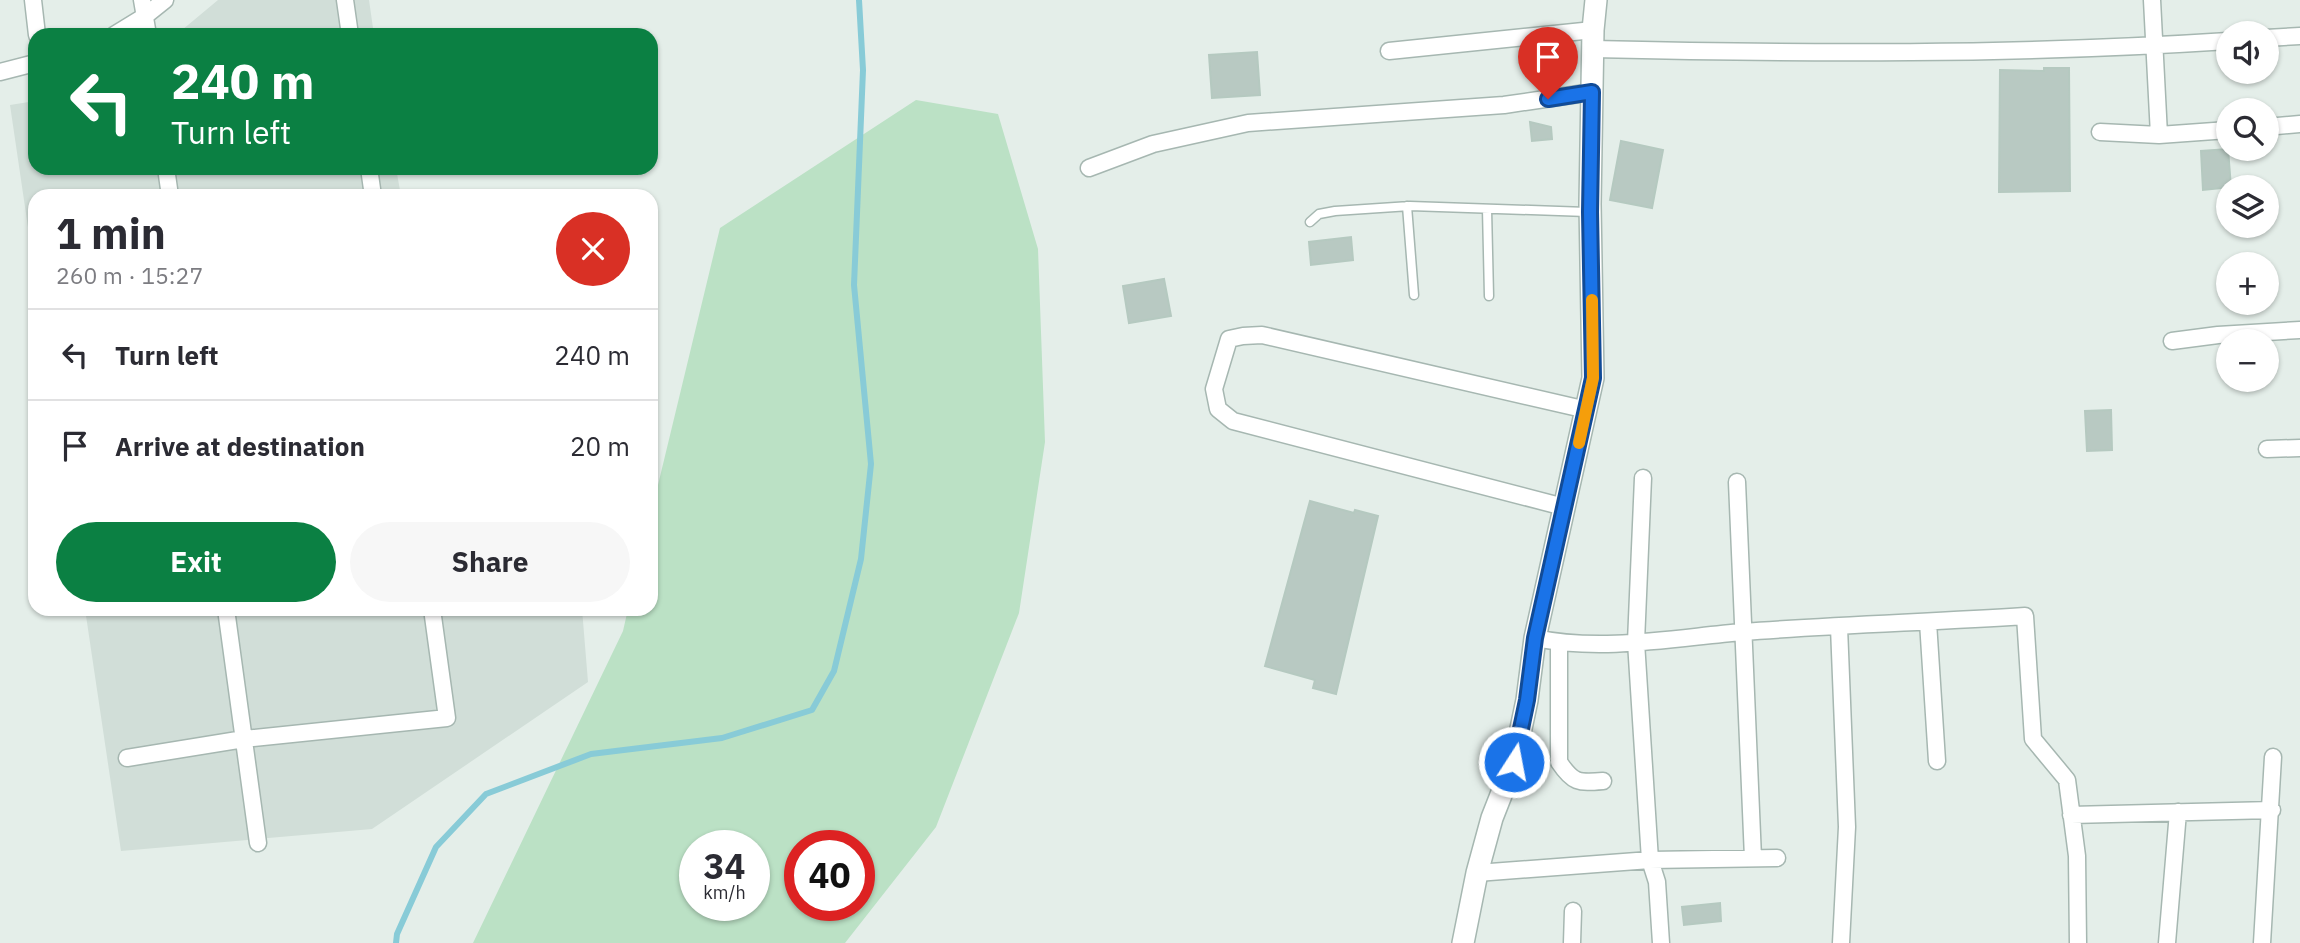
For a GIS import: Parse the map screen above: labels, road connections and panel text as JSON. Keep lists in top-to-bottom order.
{
  "page": {
    "map_buttons": ["+", "−"],
    "turn": ["240 m", "Turn left"],
    "heading": ["1 min", "260 m · 15:27"],
    "list": [
      {
        "name": "Turn left",
        "value": "240 m"
      },
      {
        "name": "Arrive at destination",
        "value": "20 m"
      }
    ],
    "buttons": ["Exit", "Share"],
    "speed": "34 km/h",
    "limit": "40"
  }
}
